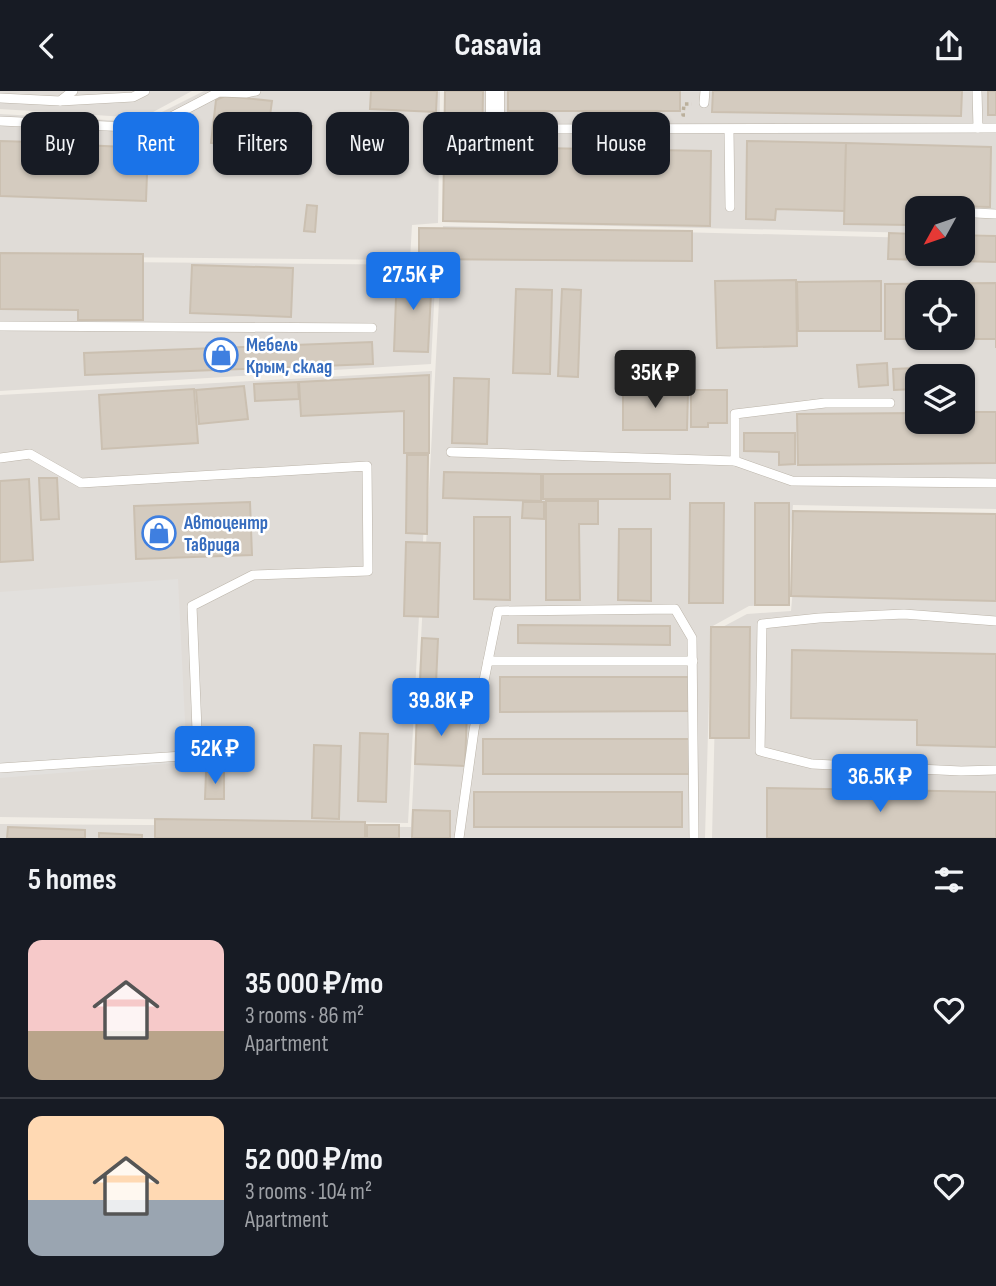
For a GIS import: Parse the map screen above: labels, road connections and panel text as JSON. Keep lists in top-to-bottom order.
{
  "places": {
    "shop": ["Мебель Крым, склад", "Автоцентр Таврида"]
  },
  "north": "bottom left",
  "page": {
    "header": "Casavia",
    "chip": [
      "Buy",
      "Rent",
      "Filters",
      "New",
      "Apartment",
      "House"
    ],
    "price": [
      "27.5K ₽",
      "35K ₽",
      "39.8K ₽",
      "52K ₽",
      "36.5K ₽"
    ],
    "heading": "5 homes",
    "list": [
      {
        "name": "35 000 ₽/mo",
        "note": "3 rooms · 86 m² · Apartment"
      },
      {
        "name": "52 000 ₽/mo",
        "note": "3 rooms · 104 m² · Apartment"
      }
    ]
  }
}
